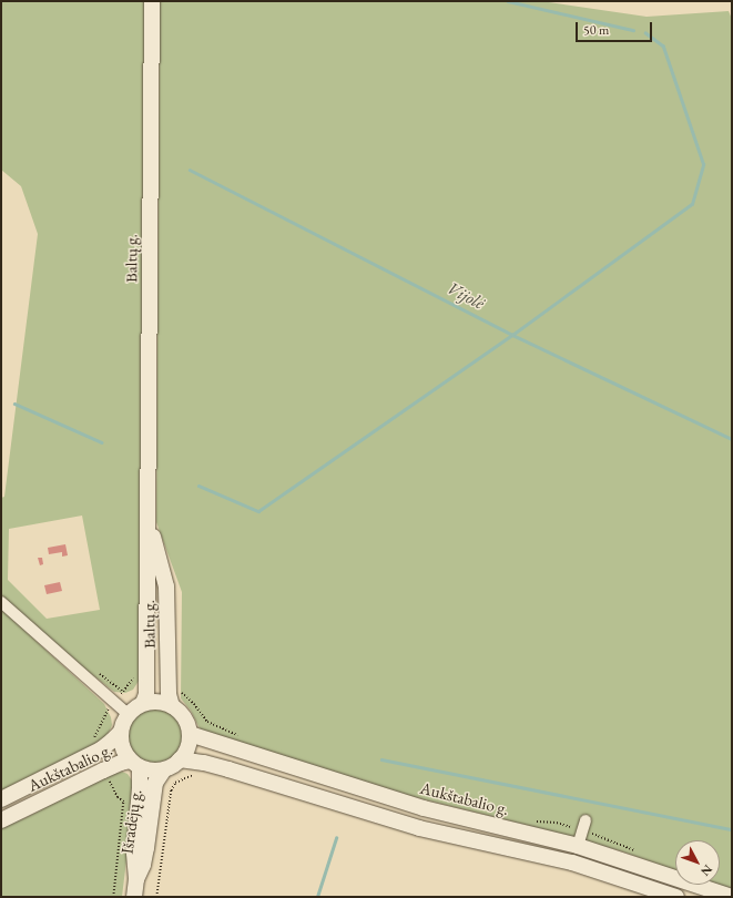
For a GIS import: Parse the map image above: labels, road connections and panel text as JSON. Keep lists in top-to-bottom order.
{
  "streets": {
    "main road": ["Baltų g.", "Aukštabalio g.", "Išradėjų g."]
  },
  "crossings": [
    ["Baltų g.", "Aukštabalio g."],
    ["Baltų g.", "Išradėjų g."],
    ["Aukštabalio g.", "Išradėjų g."]
  ],
  "water": ["Vijolė"],
  "scale_bar": "50 m",
  "north": "bottom right"
}
